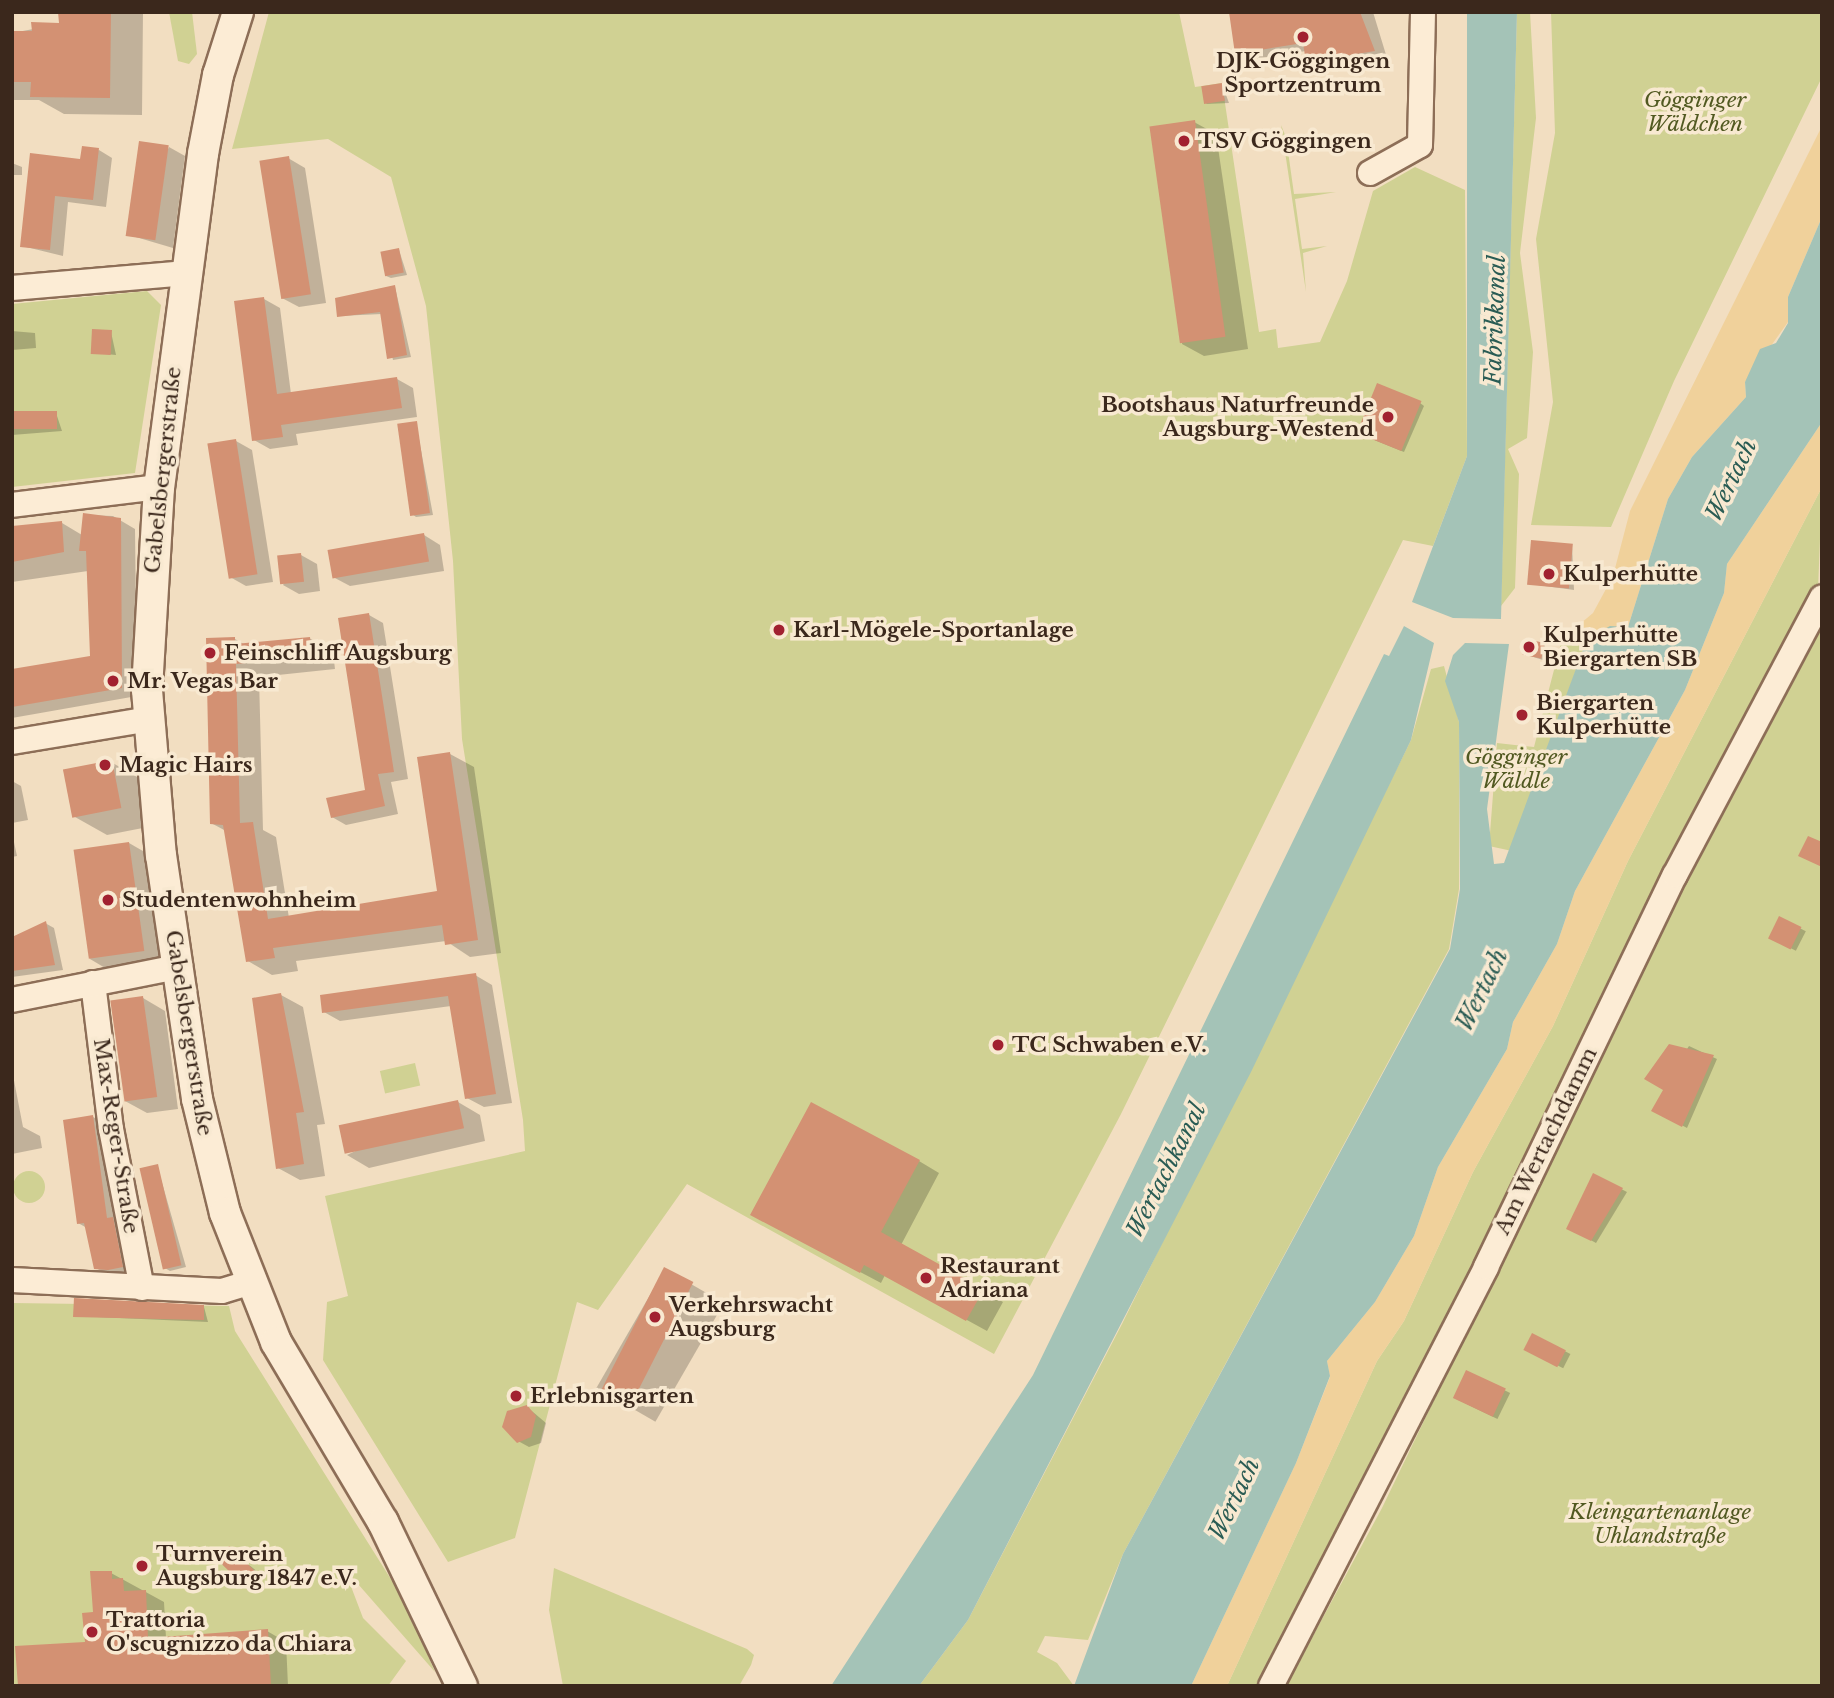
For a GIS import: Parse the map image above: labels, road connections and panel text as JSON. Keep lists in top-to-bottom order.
{
  "streets": {
    "street": ["Gabelsbergerstraße", "Max-Reger-Straße", "Am Wertachdamm"]
  },
  "water": ["Fabrikkanal", "Wertach", "Wertachkanal"],
  "parks": ["Gögginger Wäldchen", "Gögginger Wäldle", "Kleingartenanlage Uhlandstraße"],
  "places": [
    "DJK-Göggingen Sportzentrum",
    "TSV Göggingen",
    "Bootshaus Naturfreunde Augsburg-Westend",
    "Kulperhütte",
    "Karl-Mögele-Sportanlage",
    "Kulperhütte Biergarten SB",
    "Feinschliff Augsburg",
    "Mr. Vegas Bar",
    "Biergarten Kulperhütte",
    "Magic Hairs",
    "Studentenwohnheim",
    "TC Schwaben e.V.",
    "Restaurant Adriana",
    "Verkehrswacht Augsburg",
    "Erlebnisgarten",
    "Turnverein Augsburg 1847 e.V.",
    "Trattoria O'scugnizzo da Chiara"
  ]
}
